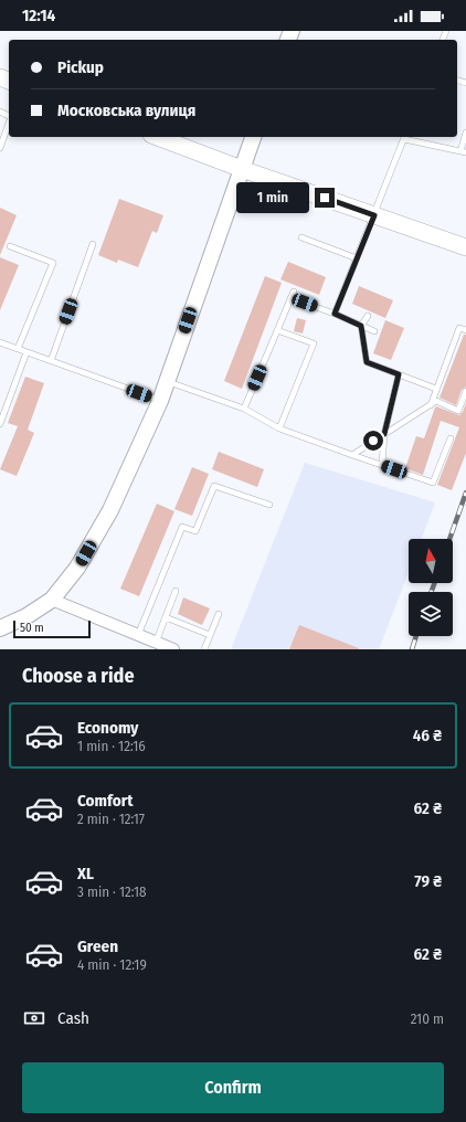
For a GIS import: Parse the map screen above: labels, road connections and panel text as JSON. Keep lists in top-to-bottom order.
{
  "scale_bar": "50 m",
  "north": "top",
  "page": {
    "status": "12:14",
    "banner": ["Pickup", "Московська вулиця"],
    "bubble": "1 min",
    "scale": "50 m",
    "heading": "Choose a ride",
    "list": [
      {
        "name": "Economy",
        "note": "1 min · 12:16",
        "value": "46 ₴"
      },
      {
        "name": "Comfort",
        "note": "2 min · 12:17",
        "value": "62 ₴"
      },
      {
        "name": "XL",
        "note": "3 min · 12:18",
        "value": "79 ₴"
      },
      {
        "name": "Green",
        "note": "4 min · 12:19",
        "value": "62 ₴"
      }
    ],
    "pay": ["Cash", "210 m"],
    "buttons": "Confirm"
  }
}
